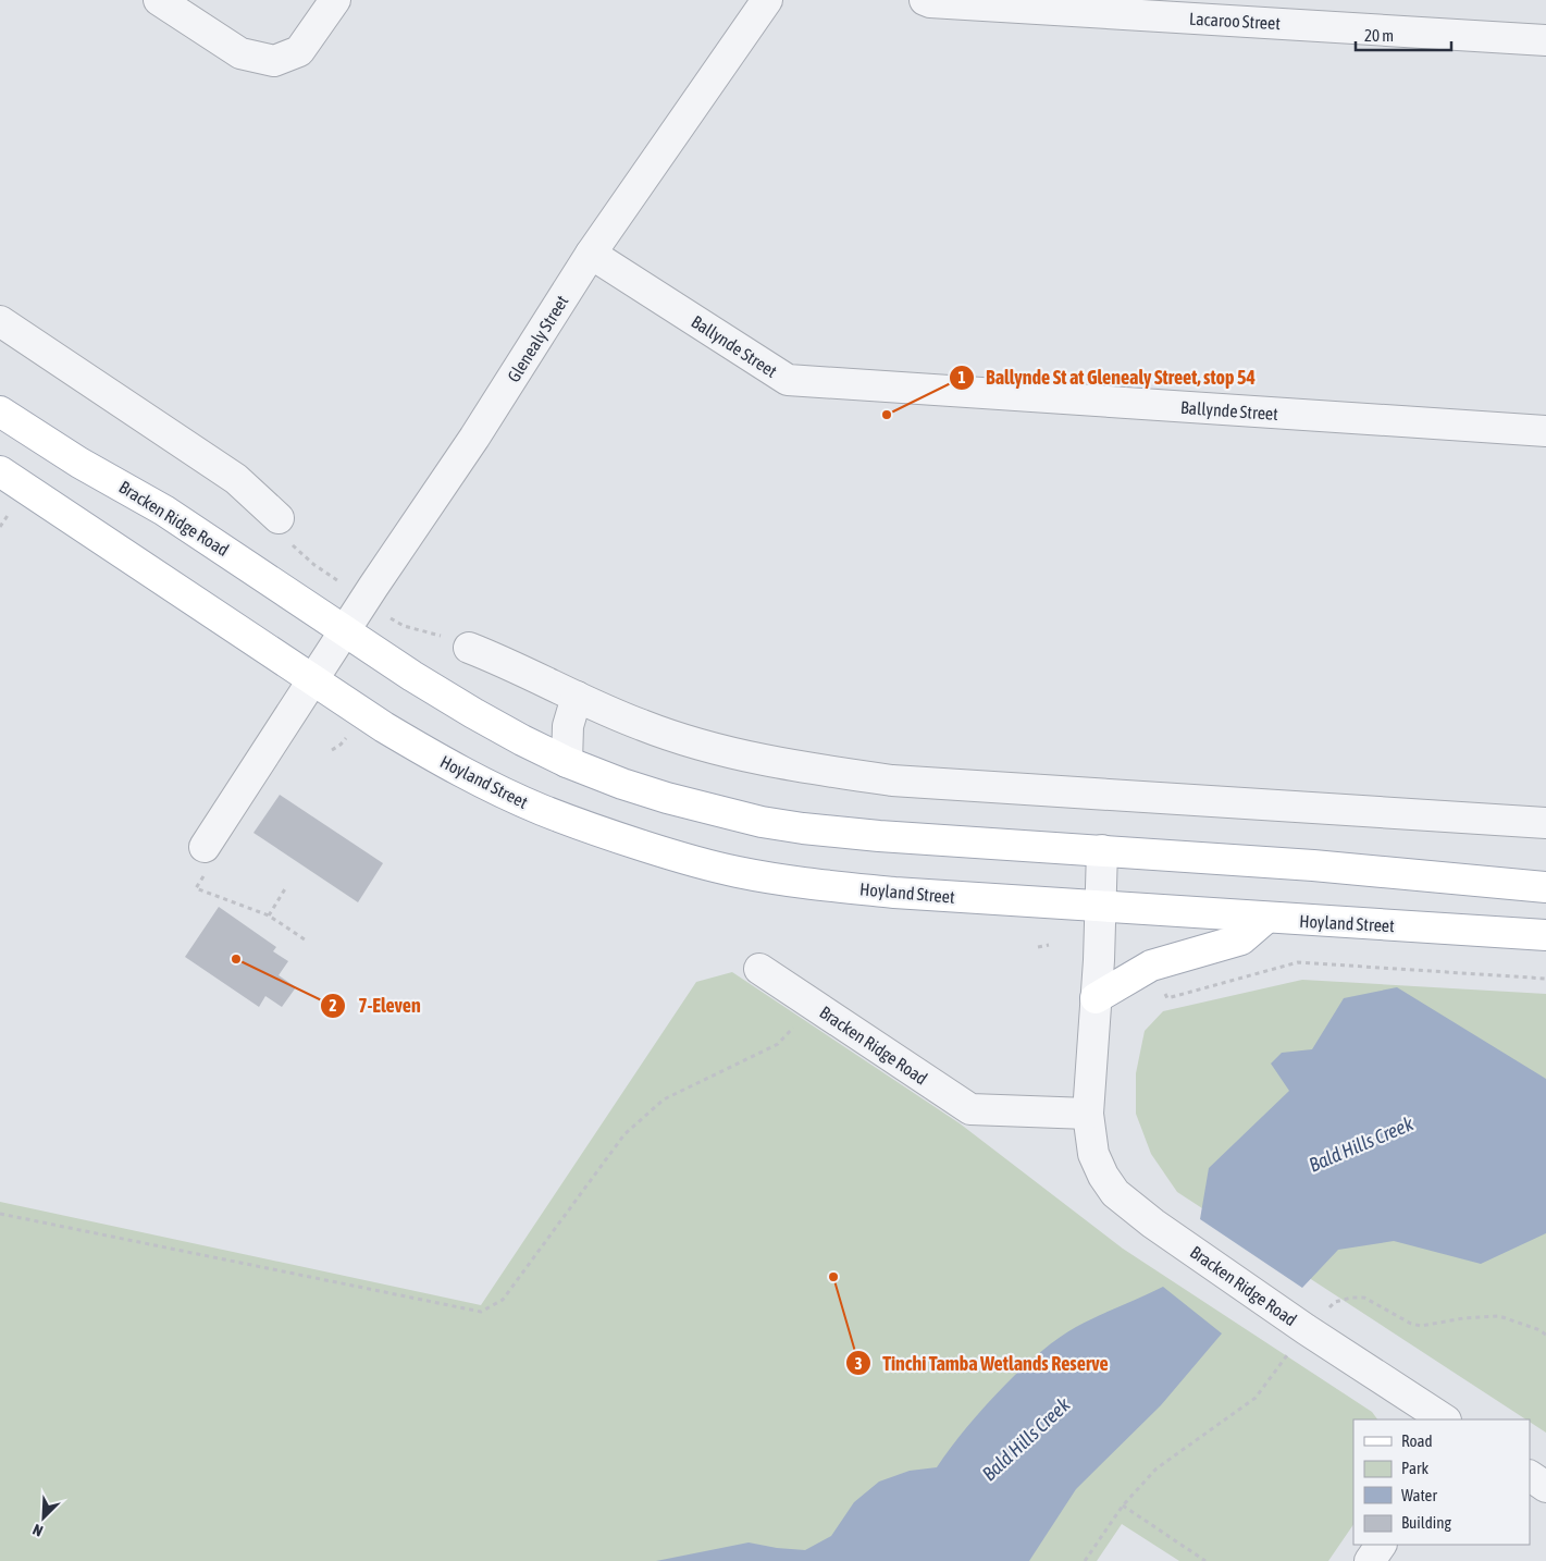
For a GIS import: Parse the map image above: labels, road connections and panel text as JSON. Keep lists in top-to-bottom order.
{
  "streets": {
    "main road": ["Bracken Ridge Road", "Hoyland Street"],
    "street": ["Lacaroo Street", "Glenealy Street", "Ballynde Street"]
  },
  "crossings": [
    ["Glenealy Street", "Ballynde Street"],
    ["Glenealy Street", "Bracken Ridge Road"],
    ["Glenealy Street", "Hoyland Street"],
    ["Bracken Ridge Road", "Hoyland Street"]
  ],
  "water": ["Bald Hills Creek"],
  "places": ["Ballynde St at Glenealy Street, stop 54", "7-Eleven", "Tinchi Tamba Wetlands Reserve"],
  "legend": [
    "Road",
    "Park",
    "Water",
    "Building"
  ],
  "scale_bar": "20 m",
  "north": "bottom left"
}
